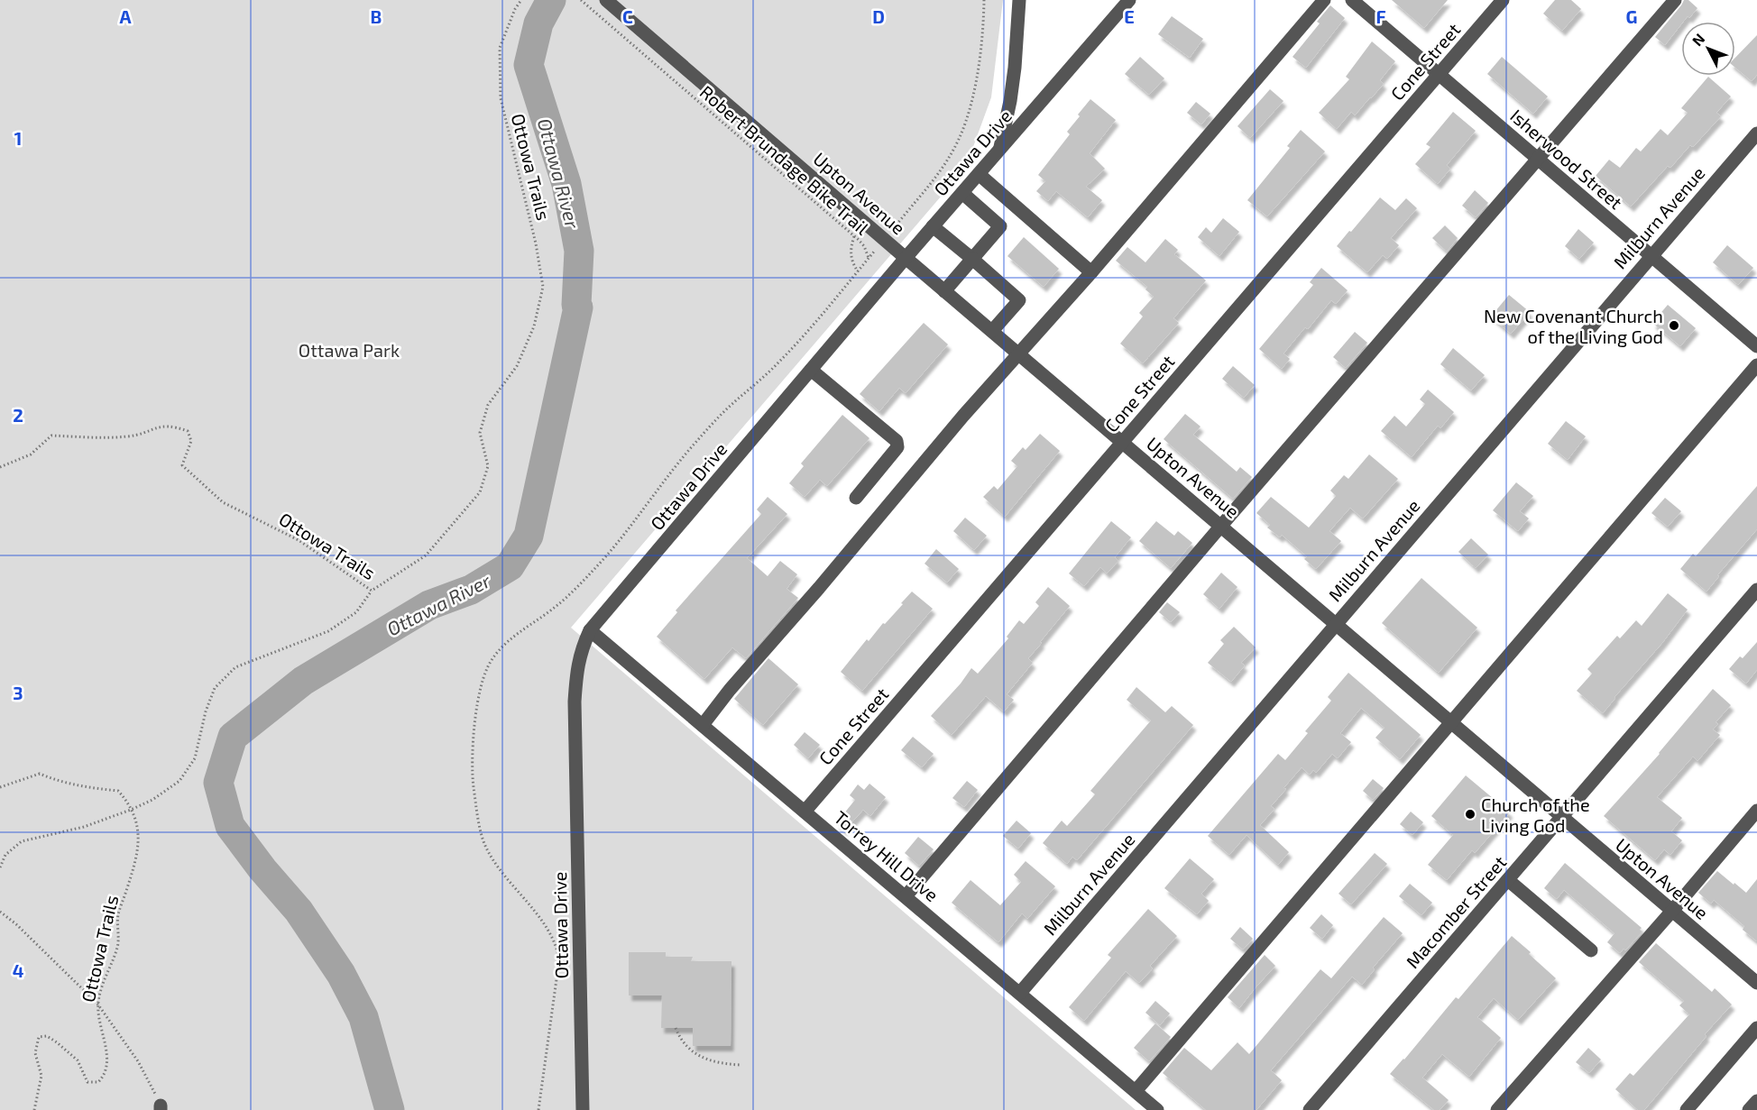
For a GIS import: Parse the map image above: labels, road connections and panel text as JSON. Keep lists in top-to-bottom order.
{
  "streets": {
    "street": [
      "Cone Street",
      "Ottawa Drive",
      "Isherwood Street",
      "Upton Avenue",
      "Milburn Avenue",
      "Torrey Hill Drive",
      "Macomber Street"
    ],
    "path": ["Robert Brundage Bike Trail", "Ottowa Trails"]
  },
  "crossings": [
    ["Cone Street", "Isherwood Street"],
    ["Cone Street", "Upton Avenue"],
    ["Cone Street", "Torrey Hill Drive"],
    ["Ottawa Drive", "Upton Avenue"],
    ["Ottawa Drive", "Torrey Hill Drive"],
    ["Isherwood Street", "Milburn Avenue"],
    ["Robert Brundage Bike Trail", "Upton Avenue"],
    ["Upton Avenue", "Milburn Avenue"],
    ["Upton Avenue", "Macomber Street"],
    ["Milburn Avenue", "Torrey Hill Drive"]
  ],
  "water": ["Ottawa River"],
  "parks": ["Ottawa Park"],
  "places": ["New Covenant Church of the Living God", "Church of the Living God"],
  "north": "top left",
  "grid": {
    "columns": [
      "A",
      "B",
      "C",
      "D",
      "E",
      "F",
      "G"
    ],
    "rows": [
      "1",
      "2",
      "3",
      "4"
    ]
  }
}
